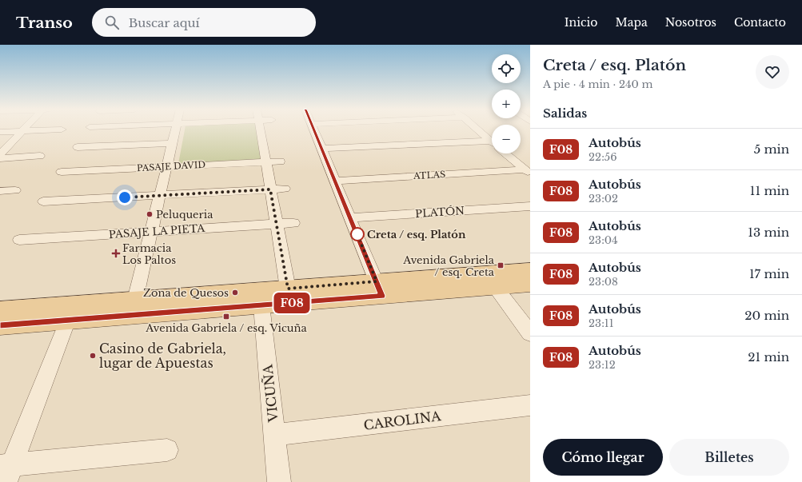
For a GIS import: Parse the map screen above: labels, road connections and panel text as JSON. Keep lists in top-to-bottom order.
{
  "streets": {
    "street": [
      "PASAJE DAVID",
      "ATLAS",
      "PLATÓN",
      "PASAJE LA PIETA",
      "VICUÑA",
      "CAROLINA"
    ]
  },
  "crossings": [
    ["VICUÑA", "CAROLINA"]
  ],
  "places": {
    "other": [
      "Peluqueria",
      "Creta / esq. Platón",
      "Zona de Quesos",
      "Casino de Gabriela, lugar de Apuestas"
    ],
    "health": ["Farmacia Los Paltos"],
    "transit": ["Avenida Gabriela / esq. Creta", "Avenida Gabriela / esq. Vicuña"]
  },
  "lines": ["bus line F08"],
  "page": {
    "header": "Transo",
    "search": "Buscar aquí",
    "nav": [
      "Inicio",
      "Mapa",
      "Nosotros",
      "Contacto"
    ],
    "on_map": "F08",
    "heading": [
      ["Creta / esq. Platón", "A pie · 4 min · 240 m"],
      "Salidas"
    ],
    "map_buttons": ["+", "−"],
    "list": [
      {
        "mark": "F08",
        "name": "Autobús",
        "note": "22:56",
        "value": "5 min"
      },
      {
        "mark": "F08",
        "name": "Autobús",
        "note": "23:02",
        "value": "11 min"
      },
      {
        "mark": "F08",
        "name": "Autobús",
        "note": "23:04",
        "value": "13 min"
      },
      {
        "mark": "F08",
        "name": "Autobús",
        "note": "23:08",
        "value": "17 min"
      },
      {
        "mark": "F08",
        "name": "Autobús",
        "note": "23:11",
        "value": "20 min"
      },
      {
        "mark": "F08",
        "name": "Autobús",
        "note": "23:12",
        "value": "21 min"
      }
    ],
    "buttons": ["Cómo llegar", "Billetes"]
  }
}
